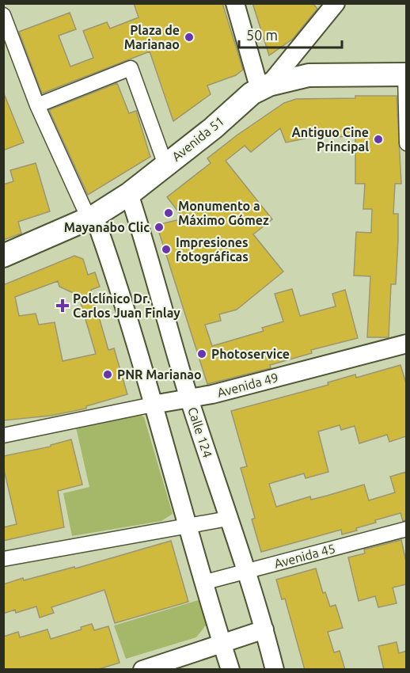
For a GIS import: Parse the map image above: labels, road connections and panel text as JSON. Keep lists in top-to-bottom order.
{
  "streets": {
    "main road": ["Avenida 51"],
    "street": ["Avenida 49", "Calle 124", "Avenida 45"]
  },
  "crossings": [
    ["Avenida 51", "Calle 124"],
    ["Avenida 49", "Calle 124"],
    ["Calle 124", "Avenida 45"]
  ],
  "places": {
    "other": [
      "Plaza de Marianao",
      "Antiguo Cine Principal",
      "Monumento a Máximo Gómez",
      "Mayanabo Clic",
      "Impresiones fotográficas",
      "Photoservice",
      "PNR Marianao"
    ],
    "health": ["Polclínico Dr. Carlos Juan Finlay"]
  },
  "scale_bar": "50 m"
}
